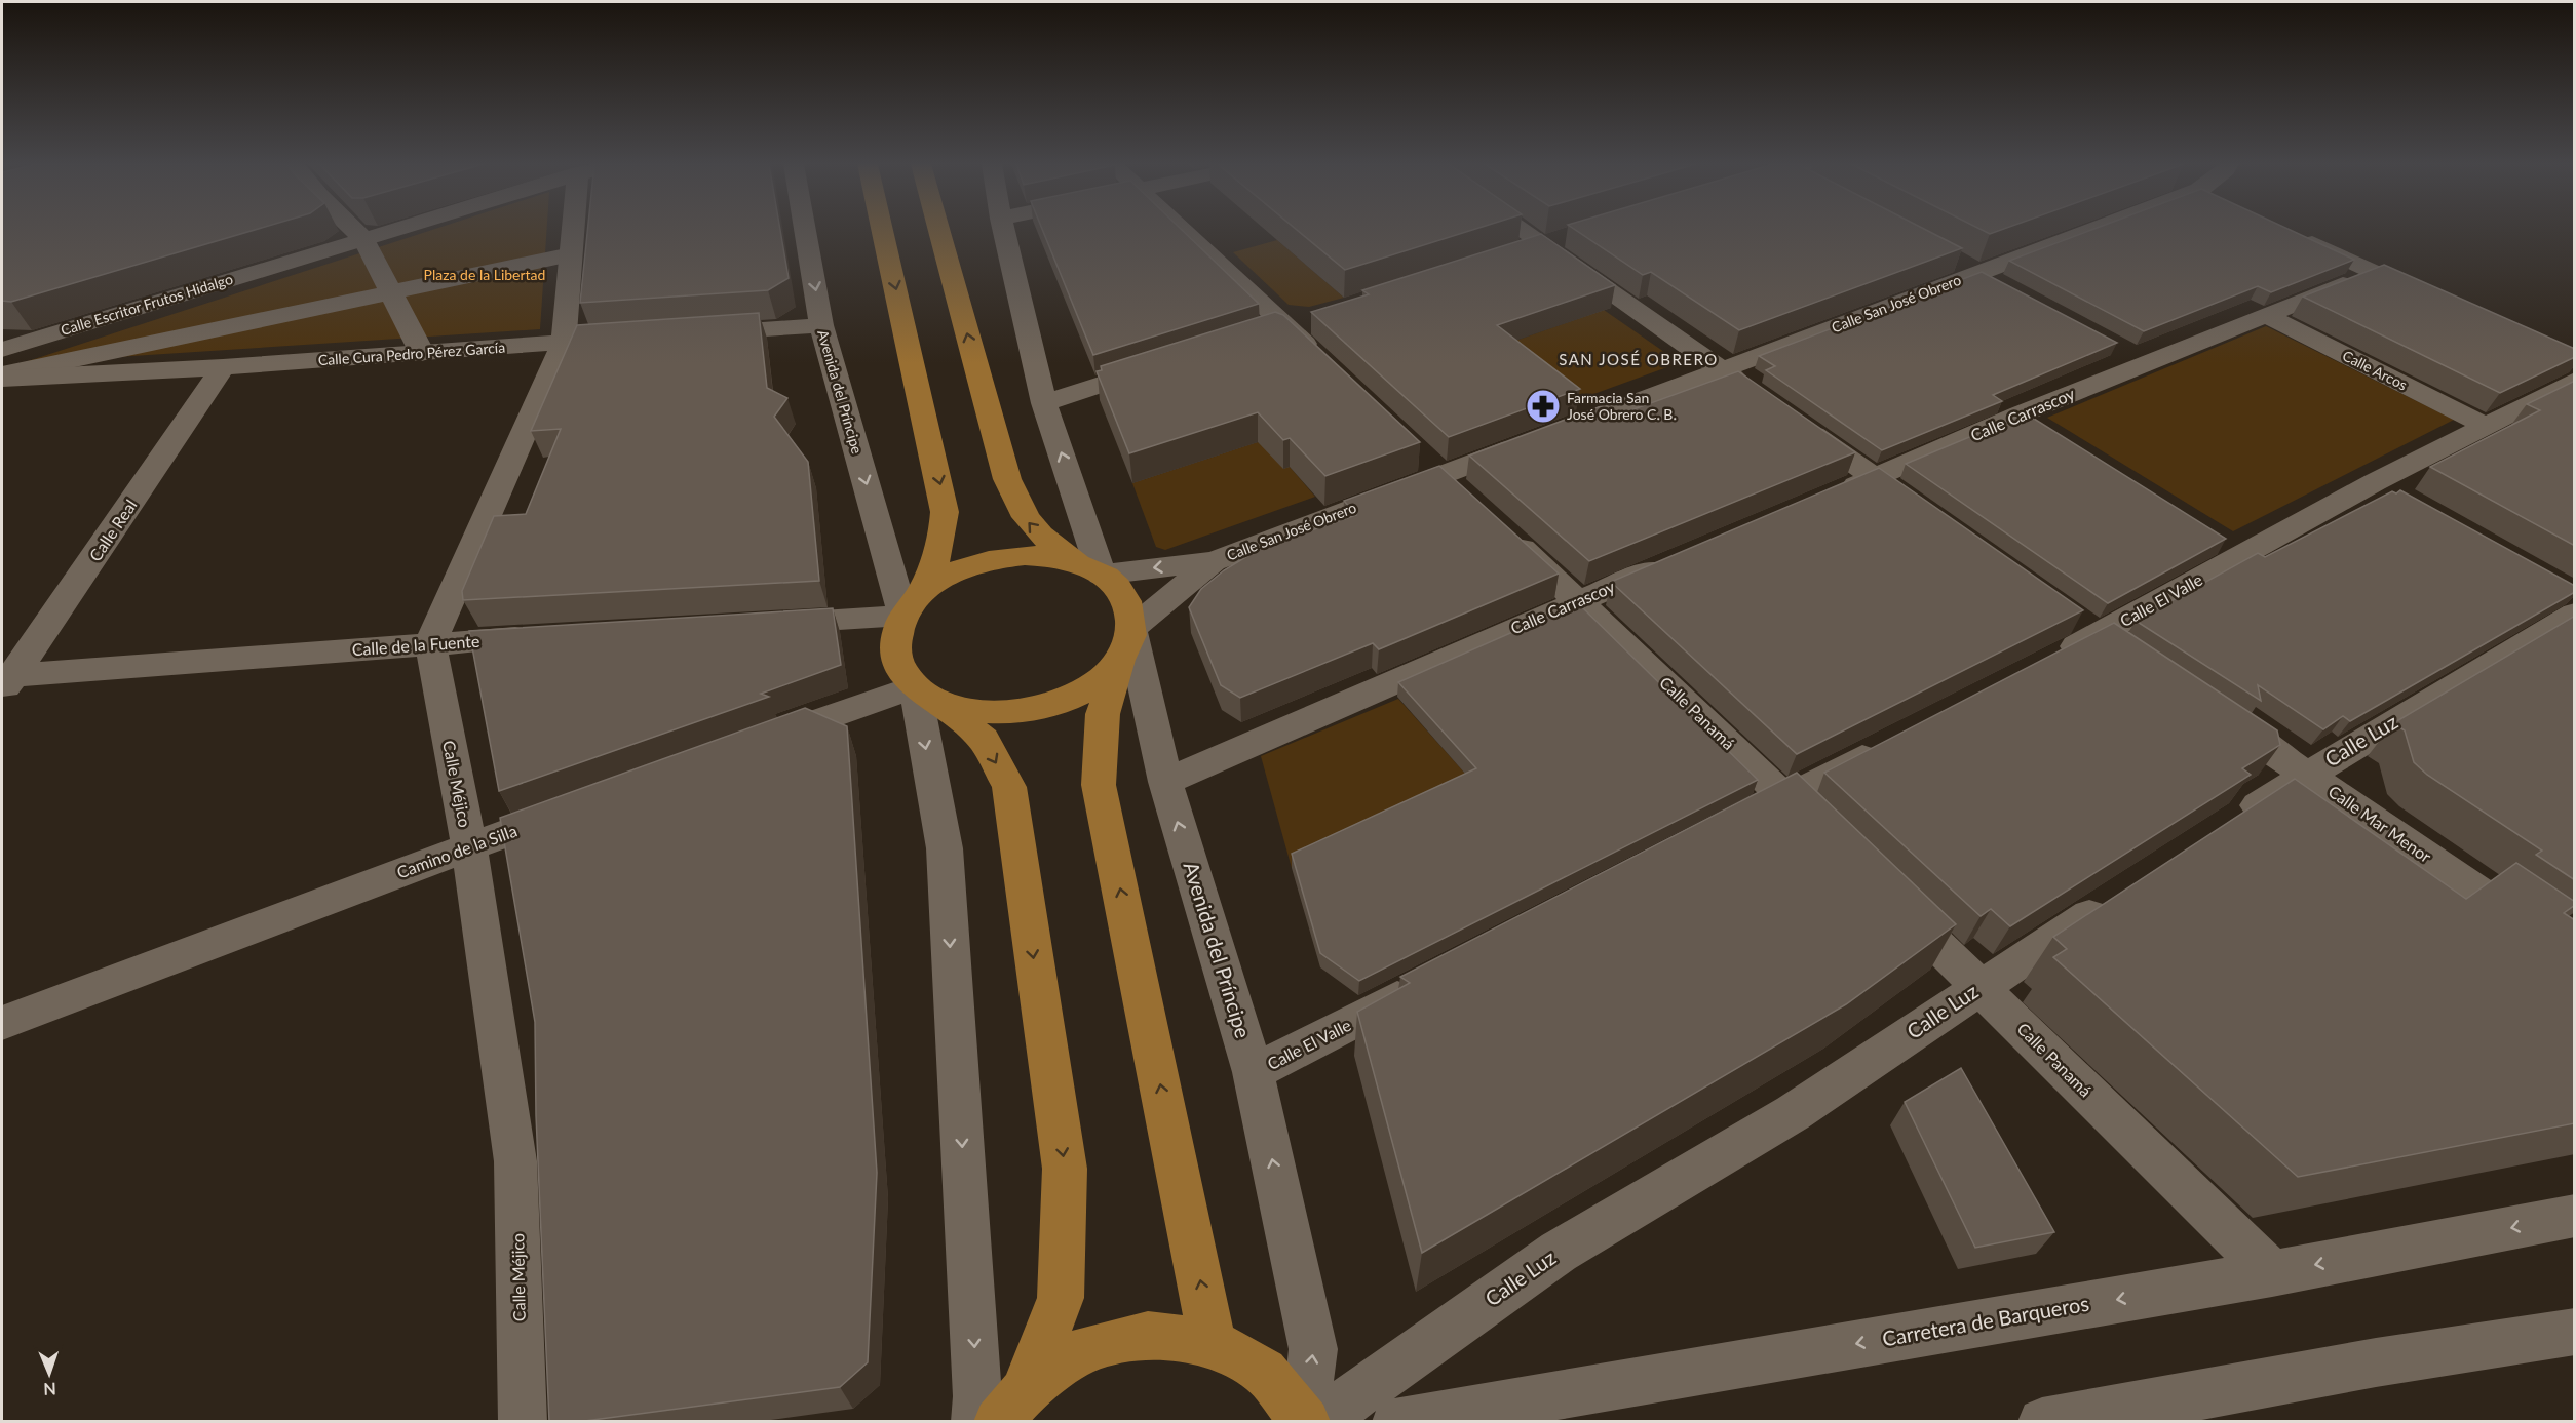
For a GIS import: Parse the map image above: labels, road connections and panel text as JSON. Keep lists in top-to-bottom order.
{
  "streets": {
    "street": [
      "Calle San José Obrero",
      "Calle Escritor Frutos Hidalgo",
      "Calle Cura Pedro Pérez García",
      "Calle Arcos",
      "Avenida del Príncipe",
      "Calle Carrascoy",
      "Calle Real",
      "Calle El Valle",
      "Calle de la Fuente",
      "Calle Panamá",
      "Calle Luz",
      "Calle Méjico",
      "Calle Mar Menor",
      "Camino de la Silla",
      "Carretera de Barqueros"
    ]
  },
  "crossings": [
    ["Calle San José Obrero", "Avenida del Príncipe"],
    ["Calle Cura Pedro Pérez García", "Calle Real"],
    ["Calle Arcos", "Calle Carrascoy"],
    ["Calle Arcos", "Calle El Valle"],
    ["Avenida del Príncipe", "Calle Carrascoy"],
    ["Avenida del Príncipe", "Calle El Valle"],
    ["Avenida del Príncipe", "Calle Luz"],
    ["Calle Carrascoy", "Calle Panamá"],
    ["Calle Real", "Calle de la Fuente"],
    ["Calle de la Fuente", "Calle Méjico"],
    ["Calle Panamá", "Calle Luz"],
    ["Calle Panamá", "Carretera de Barqueros"],
    ["Calle Luz", "Calle Mar Menor"],
    ["Calle Méjico", "Camino de la Silla"]
  ],
  "districts": ["SAN JOSÉ OBRERO"],
  "parks": ["Plaza de la Libertad"],
  "places": {
    "pharmacy": ["Farmacia San José Obrero C. B."]
  },
  "north": "bottom"
}
